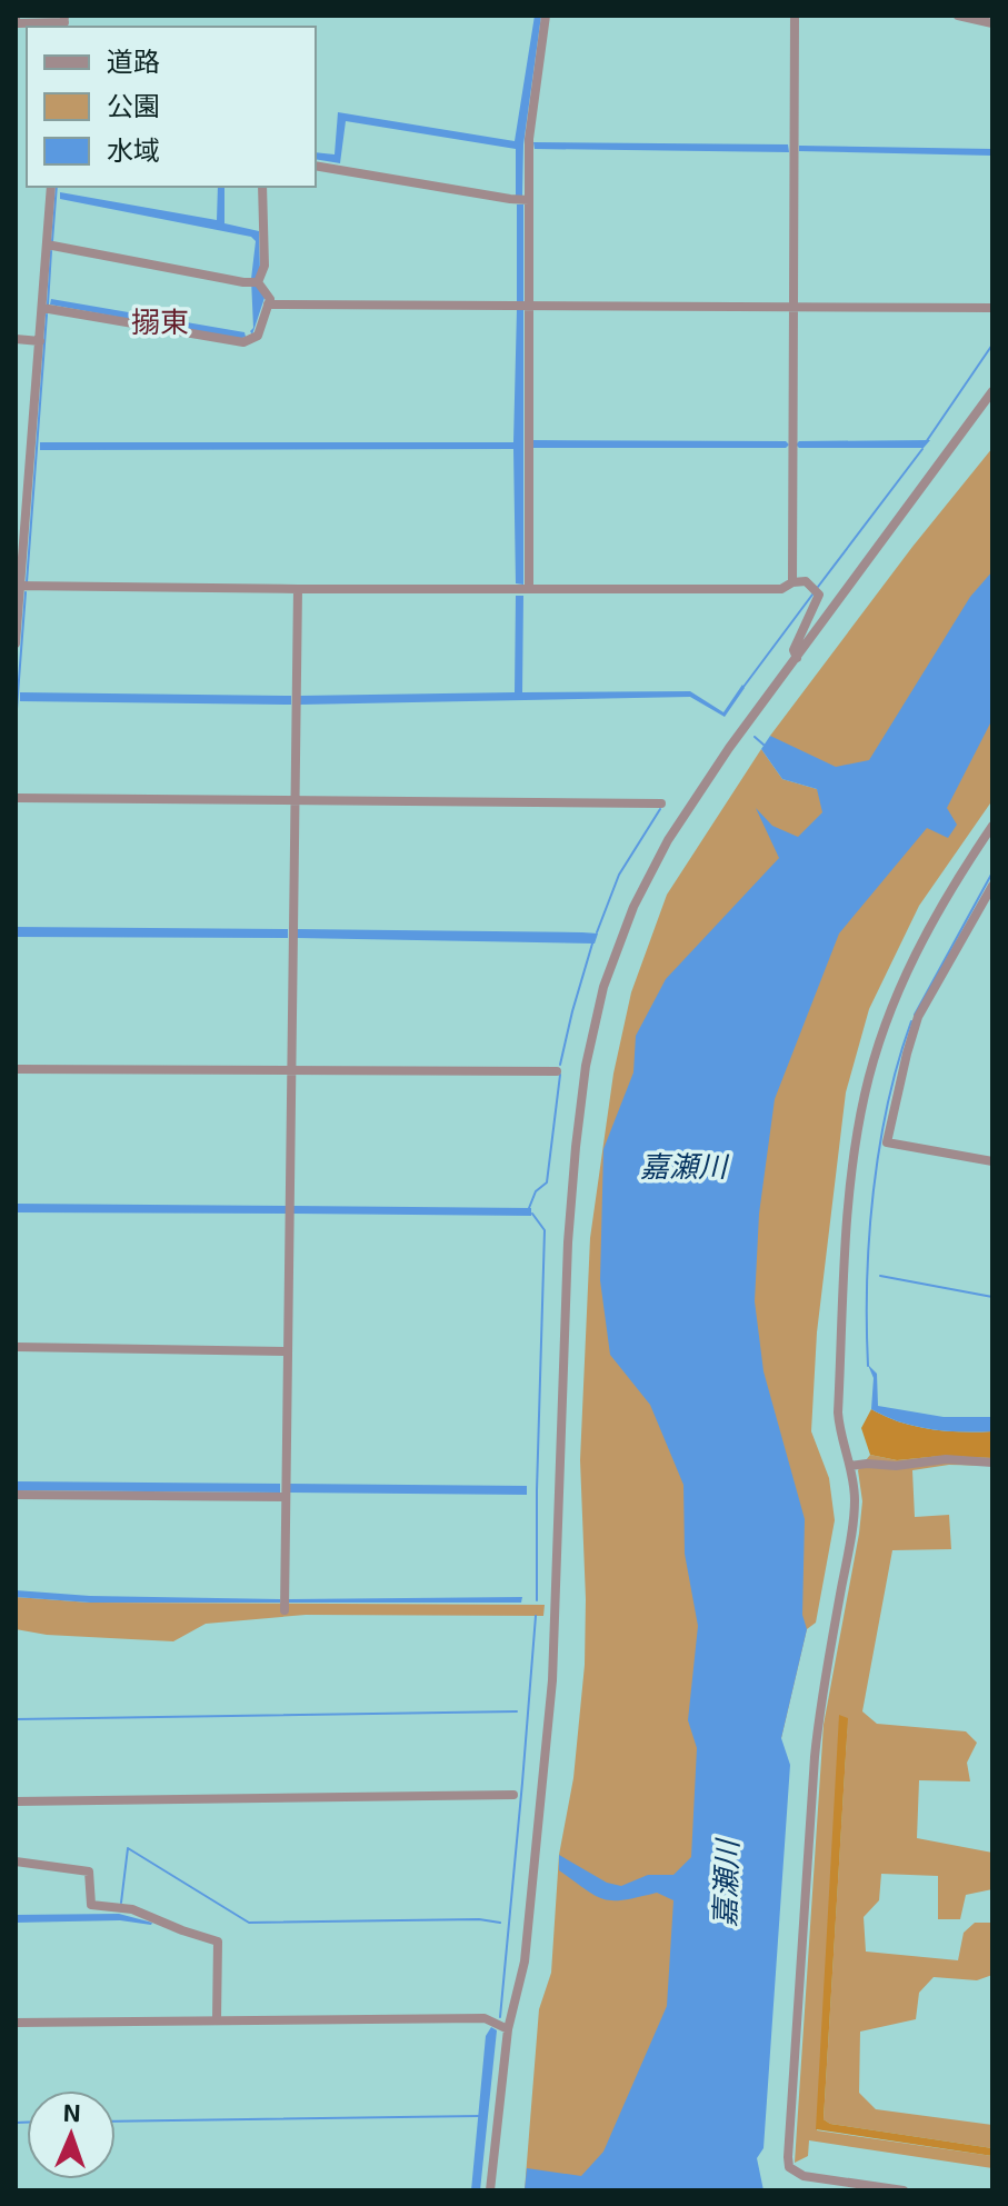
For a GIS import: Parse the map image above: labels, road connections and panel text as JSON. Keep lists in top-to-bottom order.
{
  "districts": ["搦東"],
  "water": ["嘉瀬川"],
  "legend": ["道路", "公園", "水域"],
  "north": "top"
}
